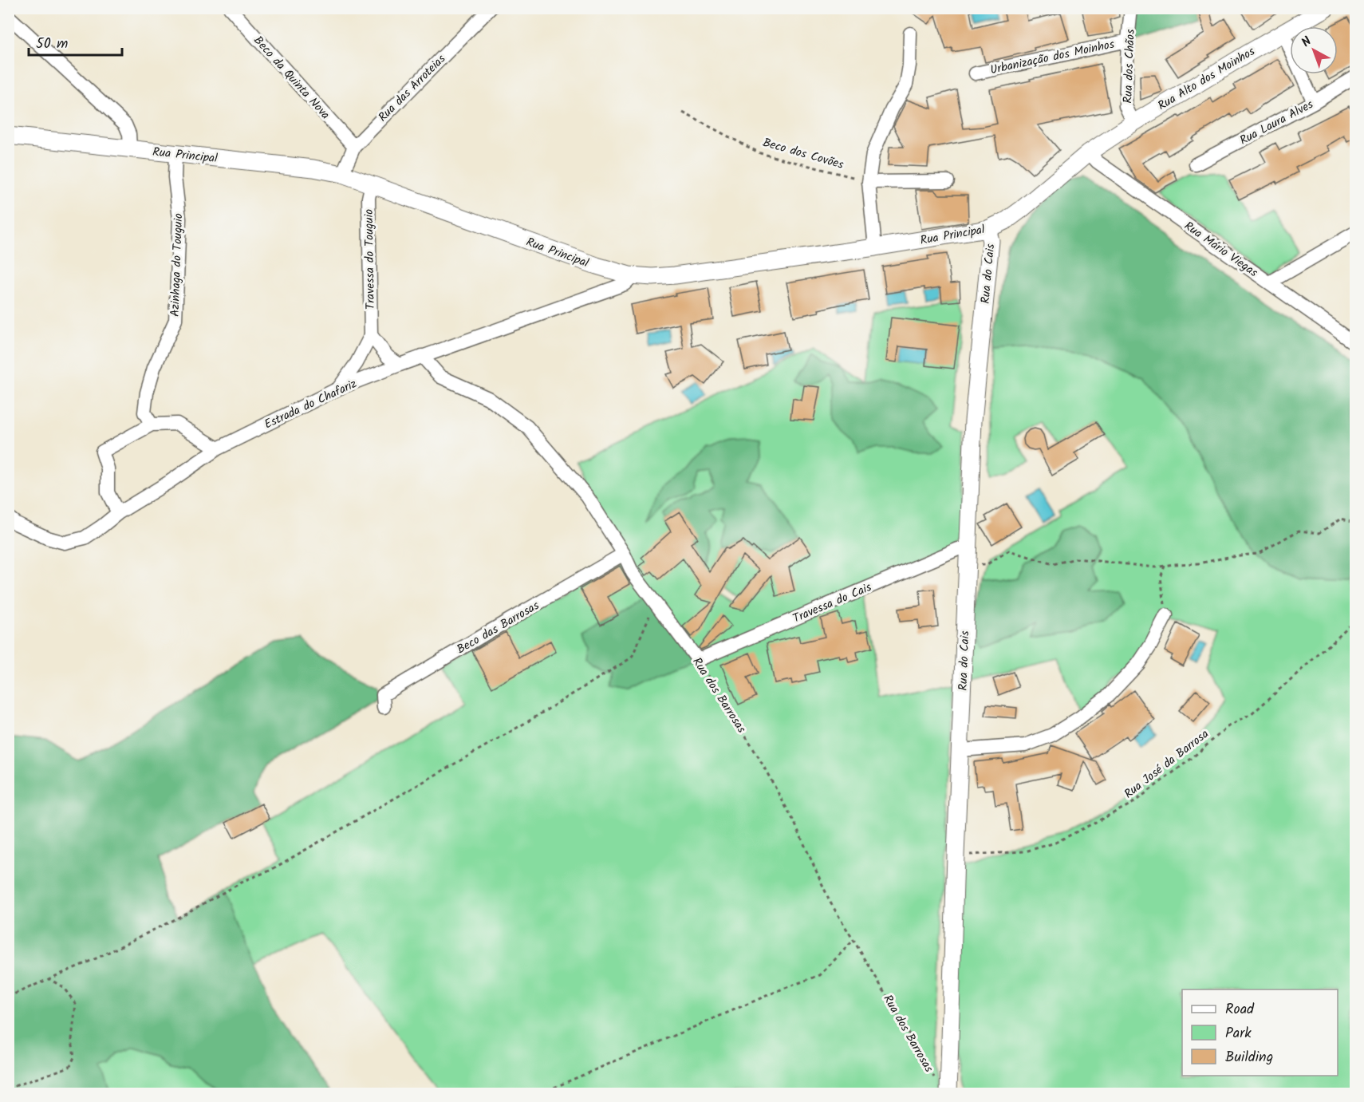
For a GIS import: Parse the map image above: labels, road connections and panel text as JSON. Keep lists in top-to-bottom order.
{
  "streets": {
    "street": [
      "Urbanização dos Moinhos",
      "Rua dos Chãos",
      "Beco da Quinta Nova",
      "Rua Alto dos Moinhos",
      "Rua das Arroteias",
      "Rua Laura Alves",
      "Rua Principal",
      "Rua Mário Viegas",
      "Travessa do Touguio",
      "Azinhaga do Touguio",
      "Rua do Cais",
      "Estrada do Chafariz",
      "Travessa do Cais",
      "Beco das Barrosas",
      "Rua dos Barrosas"
    ],
    "path": ["Beco dos Covões", "Rua José da Barrosa"]
  },
  "crossings": [
    ["Urbanização dos Moinhos", "Rua dos Chãos"],
    ["Rua dos Chãos", "Rua Alto dos Moinhos"],
    ["Beco da Quinta Nova", "Rua das Arroteias"],
    ["Rua Alto dos Moinhos", "Rua Principal"],
    ["Rua Alto dos Moinhos", "Rua Mário Viegas"],
    ["Rua das Arroteias", "Rua Principal"],
    ["Rua Principal", "Rua Mário Viegas"],
    ["Rua Principal", "Travessa do Touguio"],
    ["Rua Principal", "Azinhaga do Touguio"],
    ["Rua Principal", "Rua do Cais"],
    ["Rua Principal", "Estrada do Chafariz"],
    ["Travessa do Touguio", "Estrada do Chafariz"],
    ["Rua do Cais", "Travessa do Cais"],
    ["Rua do Cais", "Rua dos Barrosas"],
    ["Rua do Cais", "Rua José da Barrosa"],
    ["Estrada do Chafariz", "Rua dos Barrosas"],
    ["Travessa do Cais", "Rua dos Barrosas"],
    ["Beco das Barrosas", "Rua dos Barrosas"]
  ],
  "legend": ["Road", "Park", "Building"],
  "scale_bar": "50 m",
  "north": "top left"
}
